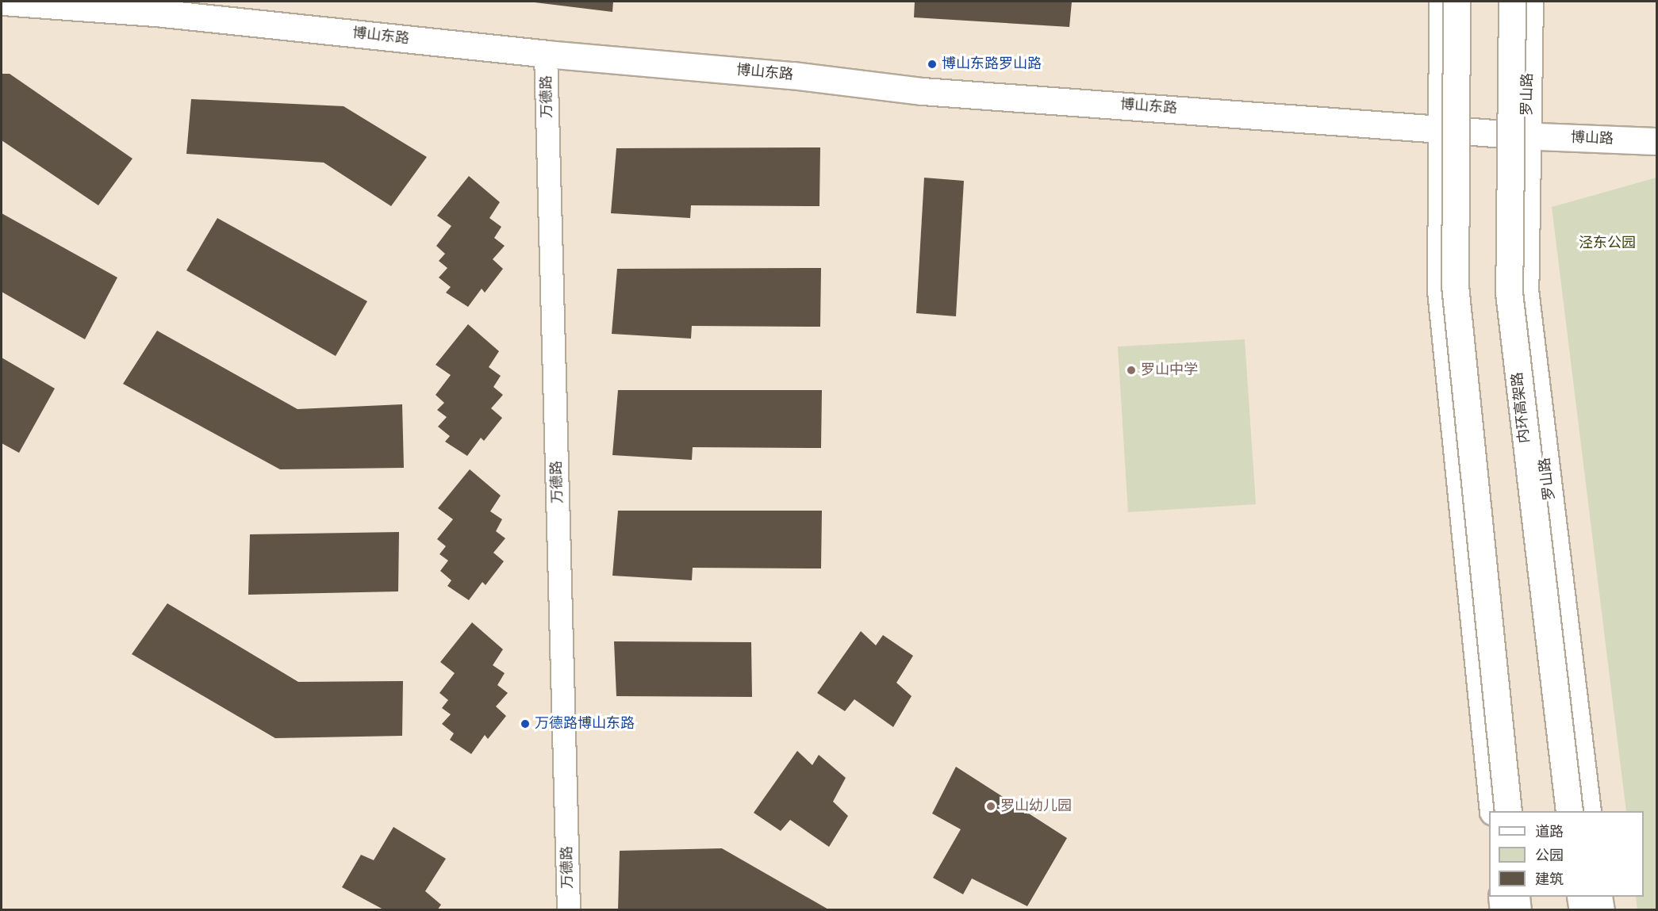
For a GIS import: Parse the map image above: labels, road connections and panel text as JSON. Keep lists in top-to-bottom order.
{
  "streets": {
    "main road": [
      "博山东路",
      "罗山路",
      "博山路",
      "内环高架路"
    ],
    "street": ["万德路"]
  },
  "crossings": [
    ["博山东路", "罗山路"],
    ["博山东路", "万德路"],
    ["博山东路", "博山路"],
    ["罗山路", "博山路"]
  ],
  "parks": ["泾东公园"],
  "places": [
    "博山东路罗山路",
    "罗山中学",
    "万德路博山东路",
    "罗山幼儿园"
  ],
  "legend": ["道路", "公园", "建筑"]
}
